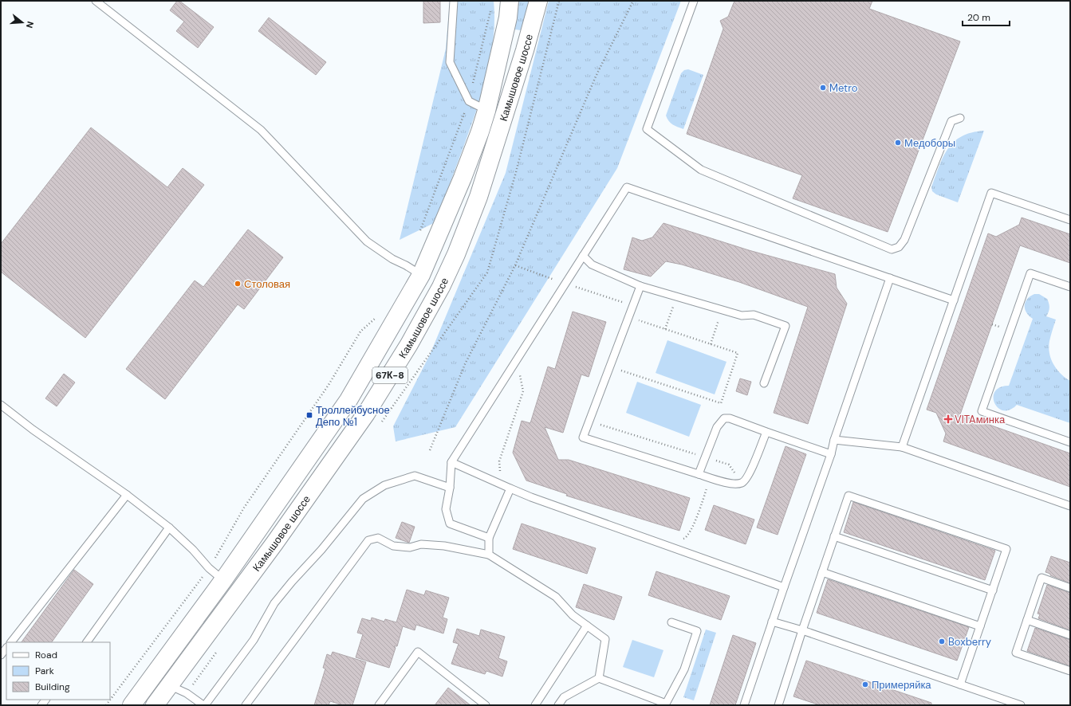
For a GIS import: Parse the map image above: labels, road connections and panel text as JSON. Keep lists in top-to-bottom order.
{
  "streets": {
    "main road": ["Камышовое шоссе", "67К-8"]
  },
  "places": {
    "other": [
      "Metro",
      "Медоборы",
      "Столовая",
      "Boxberry",
      "Примеряйка"
    ],
    "transit": ["Троллейбусное Депо №1"],
    "health": ["VITAминка"]
  },
  "legend": ["Road", "Park", "Building"],
  "scale_bar": "20 m",
  "north": "right"
}
